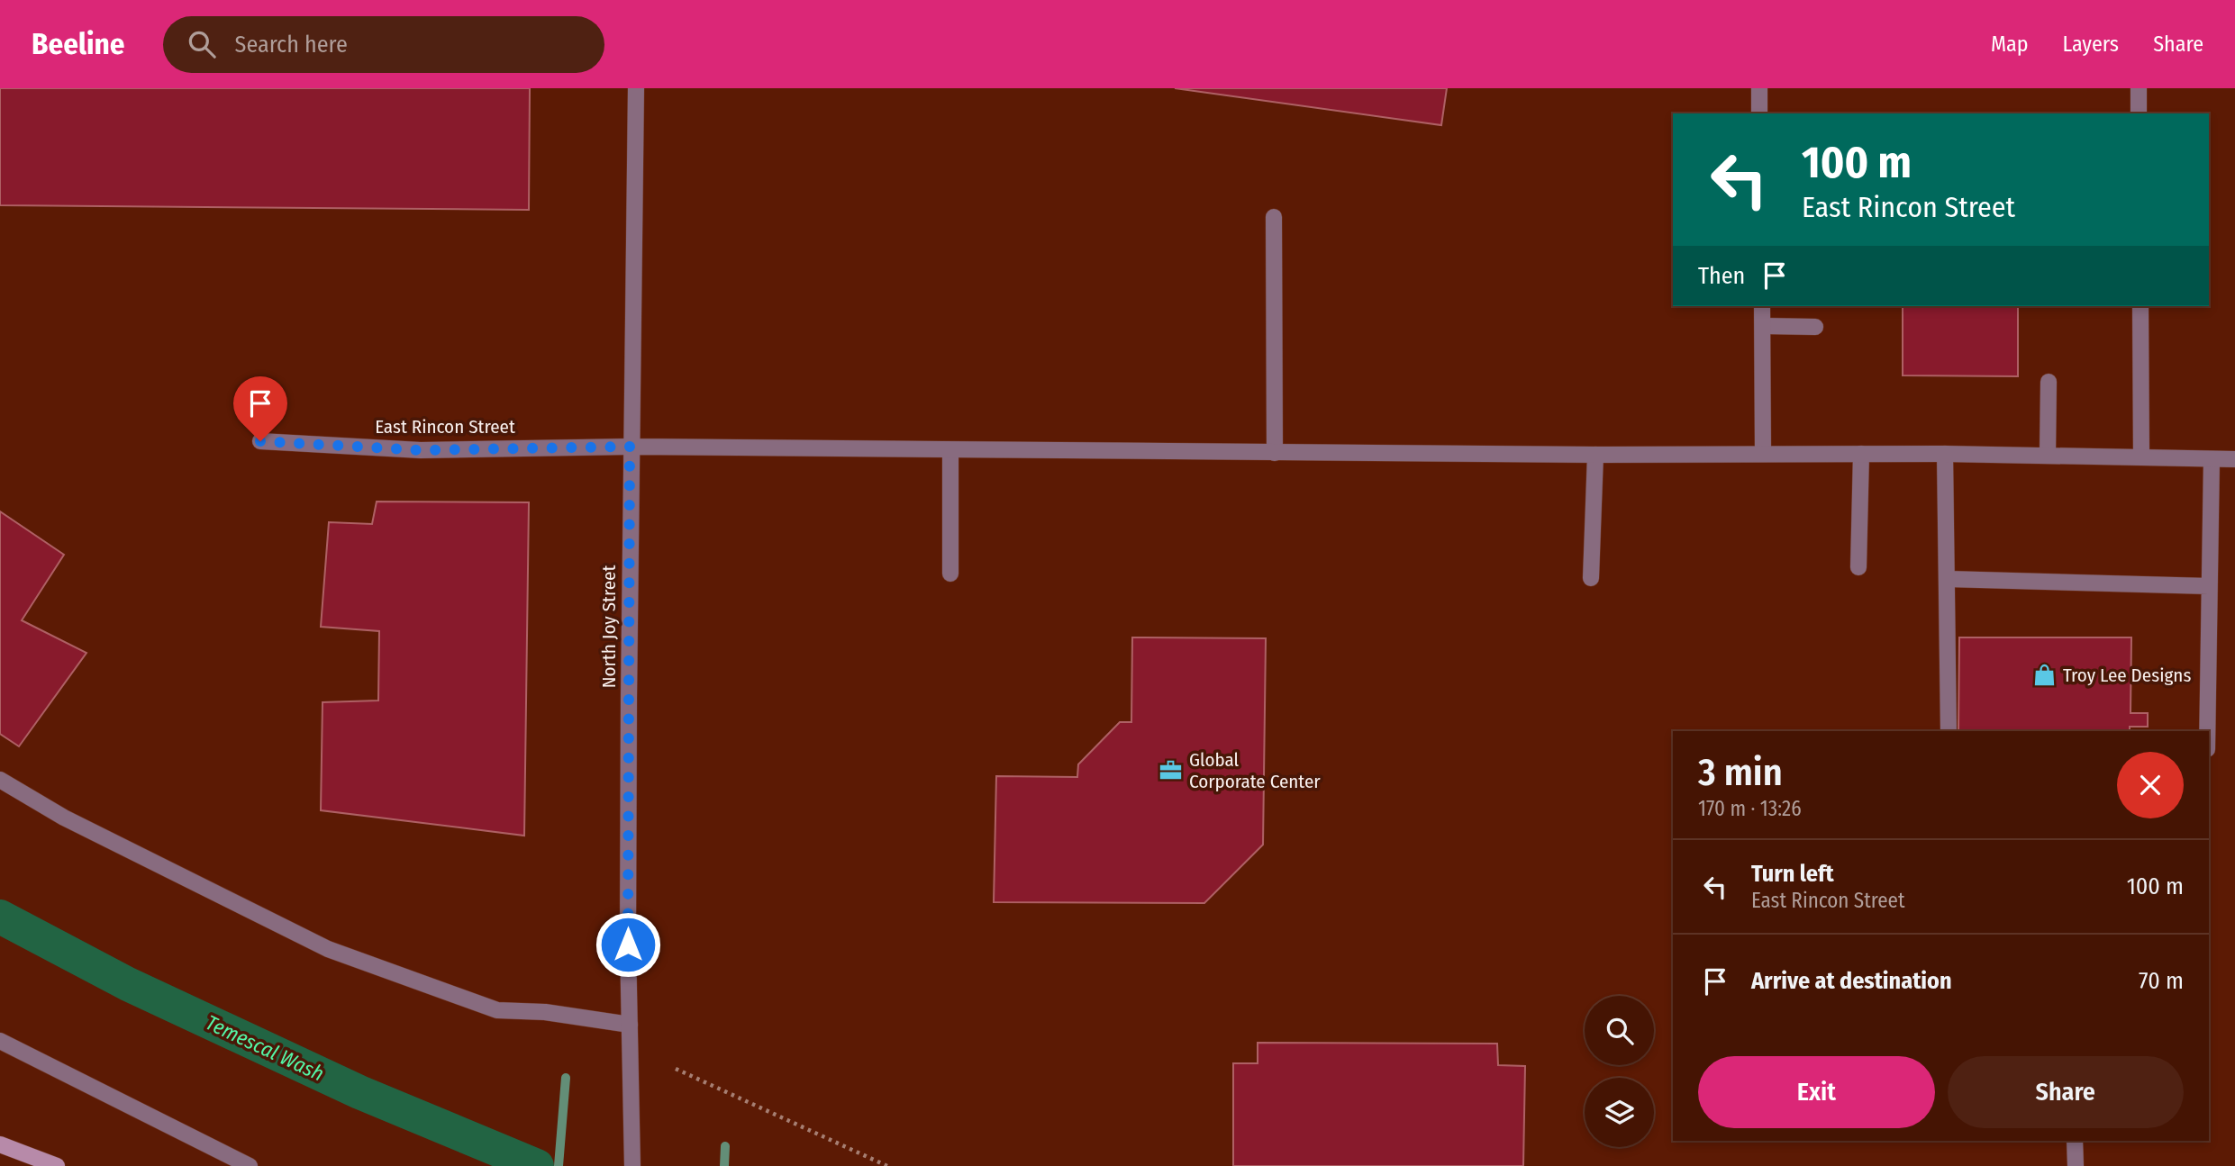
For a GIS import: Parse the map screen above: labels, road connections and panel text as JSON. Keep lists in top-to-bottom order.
{
  "streets": {
    "street": ["East Rincon Street", "North Joy Street"]
  },
  "crossings": [
    ["East Rincon Street", "North Joy Street"]
  ],
  "water": ["Temescal Wash"],
  "places": {
    "shop": ["Troy Lee Designs"],
    "office": ["Global Corporate Center"]
  },
  "page": {
    "header": "Beeline",
    "search": "Search here",
    "nav": ["Map", "Layers", "Share"],
    "turn": ["100 m", "East Rincon Street"],
    "then": "Then",
    "heading": ["3 min", "170 m · 13:26"],
    "list": [
      {
        "name": "Turn left",
        "note": "East Rincon Street",
        "value": "100 m"
      },
      {
        "name": "Arrive at destination",
        "value": "70 m"
      }
    ],
    "buttons": ["Exit", "Share"]
  }
}
